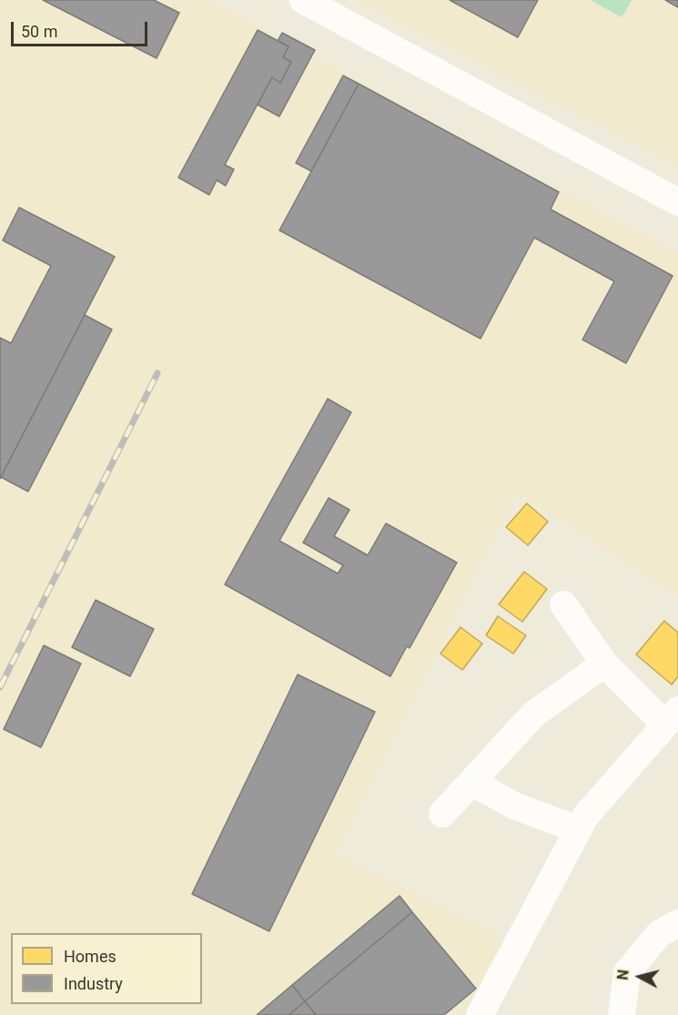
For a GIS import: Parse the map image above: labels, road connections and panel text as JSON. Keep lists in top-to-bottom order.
{
  "legend": ["Homes", "Industry"],
  "scale_bar": "50 m",
  "north": "left"
}
